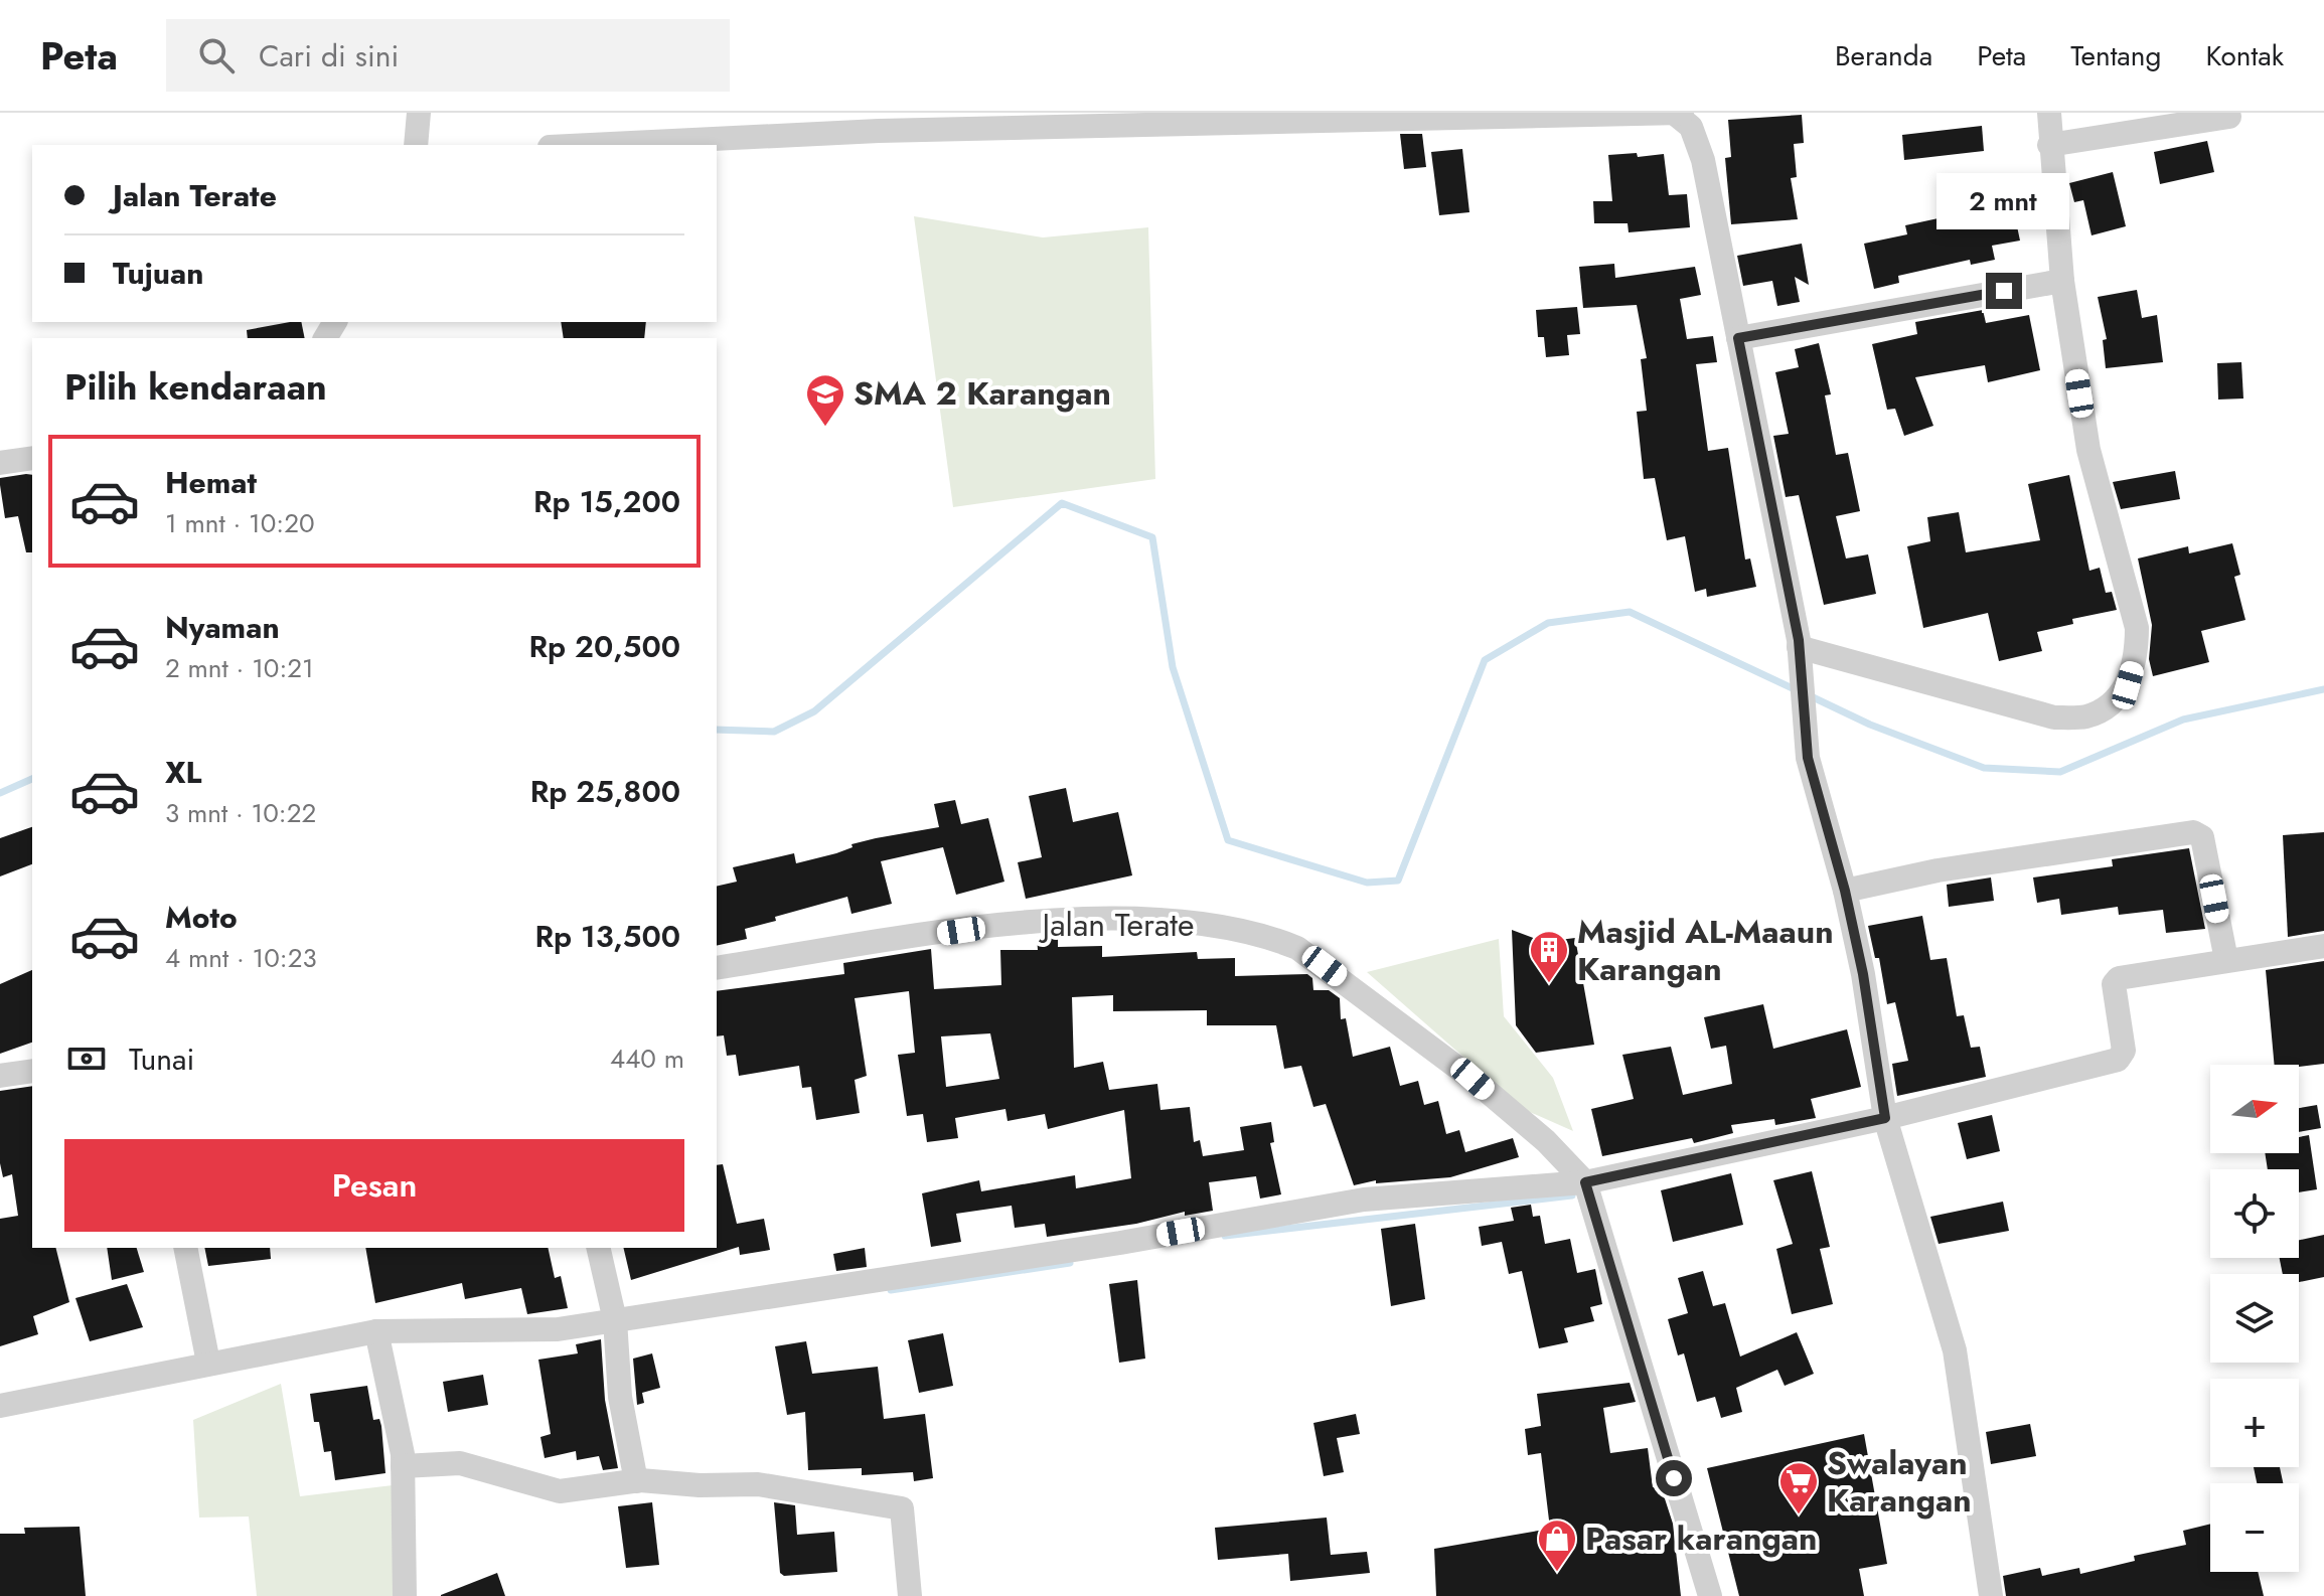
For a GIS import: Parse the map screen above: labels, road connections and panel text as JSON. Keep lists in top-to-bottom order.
{
  "streets": {
    "street": ["Jalan Terate"]
  },
  "places": {
    "school or university": ["SMA 2 Karangan"],
    "building": ["Masjid AL-Maaun Karangan"],
    "supermarket": ["Swalayan Karangan"],
    "shop": ["Pasar karangan"]
  },
  "north": "right",
  "page": {
    "header": "Peta",
    "search": "Cari di sini",
    "nav": [
      "Beranda",
      "Peta",
      "Tentang",
      "Kontak"
    ],
    "banner": ["Jalan Terate", "Tujuan"],
    "bubble": "2 mnt",
    "heading": "Pilih kendaraan",
    "list": [
      {
        "name": "Hemat",
        "note": "1 mnt · 10:20",
        "value": "Rp 15,200"
      },
      {
        "name": "Nyaman",
        "note": "2 mnt · 10:21",
        "value": "Rp 20,500"
      },
      {
        "name": "XL",
        "note": "3 mnt · 10:22",
        "value": "Rp 25,800"
      },
      {
        "name": "Moto",
        "note": "4 mnt · 10:23",
        "value": "Rp 13,500"
      }
    ],
    "pay": ["Tunai", "440 m"],
    "map_buttons": ["+", "−"],
    "buttons": "Pesan"
  }
}
